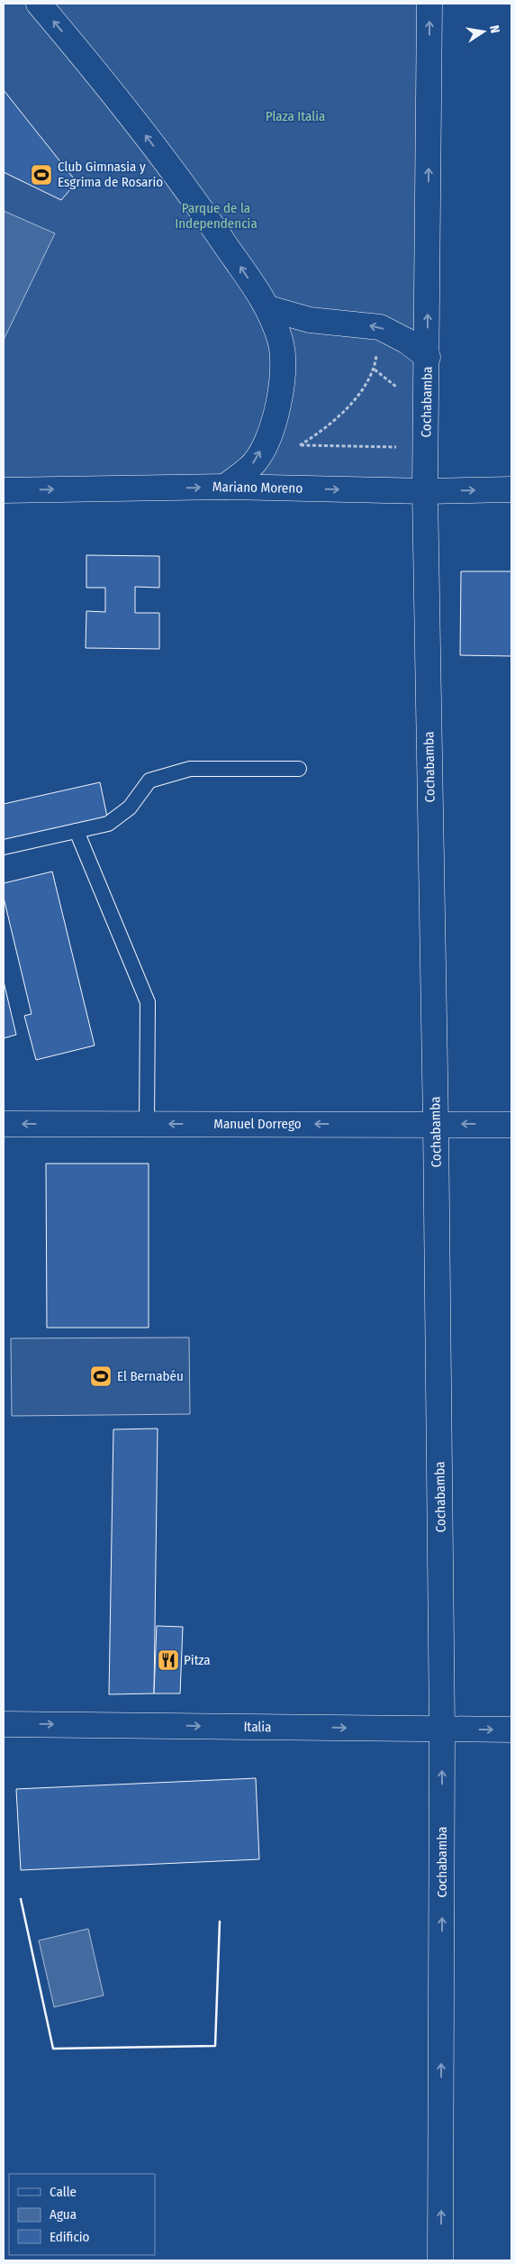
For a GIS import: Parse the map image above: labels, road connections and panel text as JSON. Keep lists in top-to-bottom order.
{
  "streets": {
    "street": [
      "Cochabamba",
      "Mariano Moreno",
      "Manuel Dorrego",
      "Italia"
    ]
  },
  "crossings": [
    ["Cochabamba", "Mariano Moreno"],
    ["Cochabamba", "Manuel Dorrego"],
    ["Cochabamba", "Italia"]
  ],
  "one_way": ["Cochabamba", "Manuel Dorrego", "Italia"],
  "parks": ["Plaza Italia", "Parque de la Independencia"],
  "places": {
    "sports": ["Club Gimnasia y Esgrima de Rosario", "El Bernabéu"],
    "restaurant": ["Pitza"]
  },
  "legend": ["Calle", "Agua", "Edificio"],
  "north": "right"
}
